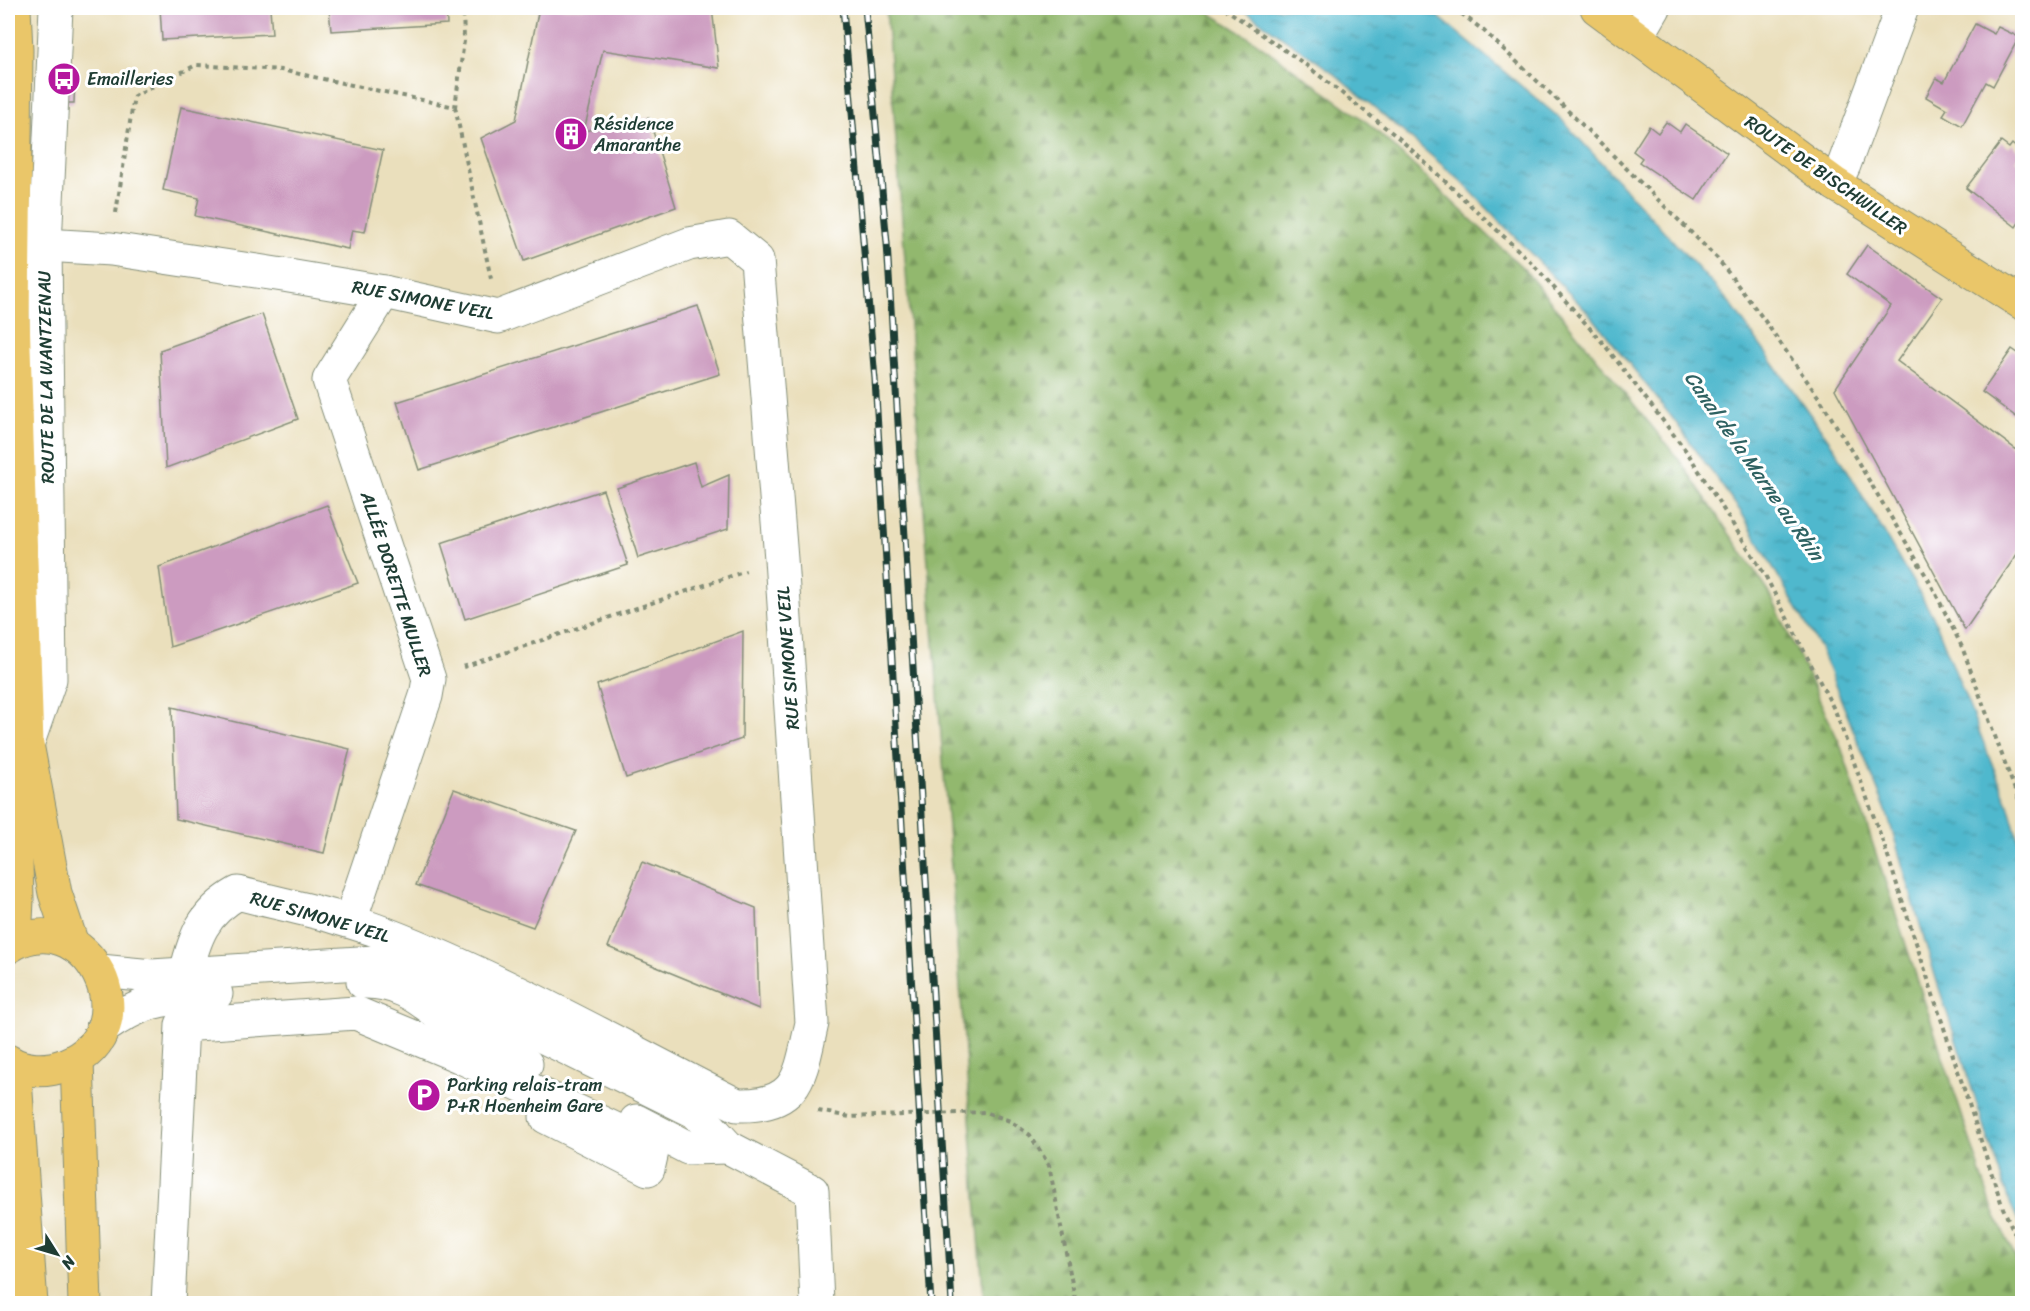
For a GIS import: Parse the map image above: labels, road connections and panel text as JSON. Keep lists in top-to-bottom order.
{
  "streets": {
    "main road": ["ROUTE DE BISCHWILLER", "ROUTE DE LA WANTZENAU"],
    "street": ["RUE SIMONE VEIL", "ALLÉE DORETTE MULLER"]
  },
  "crossings": [
    ["RUE SIMONE VEIL", "ROUTE DE LA WANTZENAU"],
    ["RUE SIMONE VEIL", "ALLÉE DORETTE MULLER"]
  ],
  "water": ["Canal de la Marne au Rhin"],
  "places": {
    "bus stop": ["Emailleries"],
    "building": ["Résidence Amaranthe"],
    "parking": ["Parking relais-tram P+R Hoenheim Gare"]
  },
  "north": "bottom right"
}
